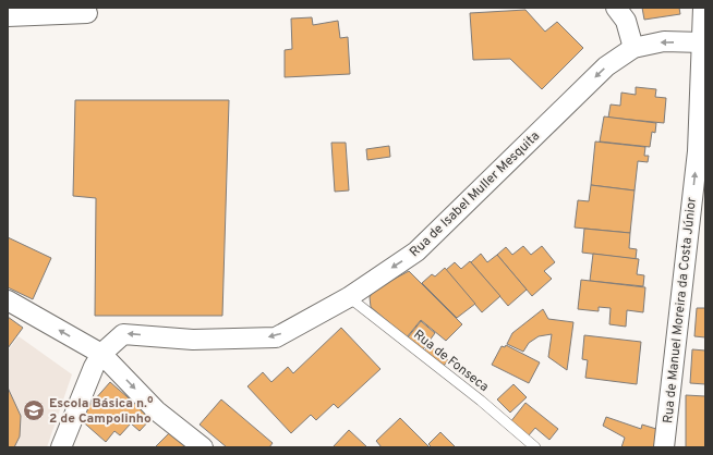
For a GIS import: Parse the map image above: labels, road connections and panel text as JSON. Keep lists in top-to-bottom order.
{
  "streets": {
    "street": ["Rua de Isabel Muller Mesquita", "Rua de Manuel Moreira da Costa Júnior"],
    "lane": ["Rua de Fonseca"]
  },
  "crossings": [
    ["Rua de Isabel Muller Mesquita", "Rua de Fonseca"]
  ],
  "one_way": ["Rua de Isabel Muller Mesquita", "Rua de Manuel Moreira da Costa Júnior"],
  "places": {
    "school or university": ["Escola Básica n.º 2 de Campolinho"]
  }
}
